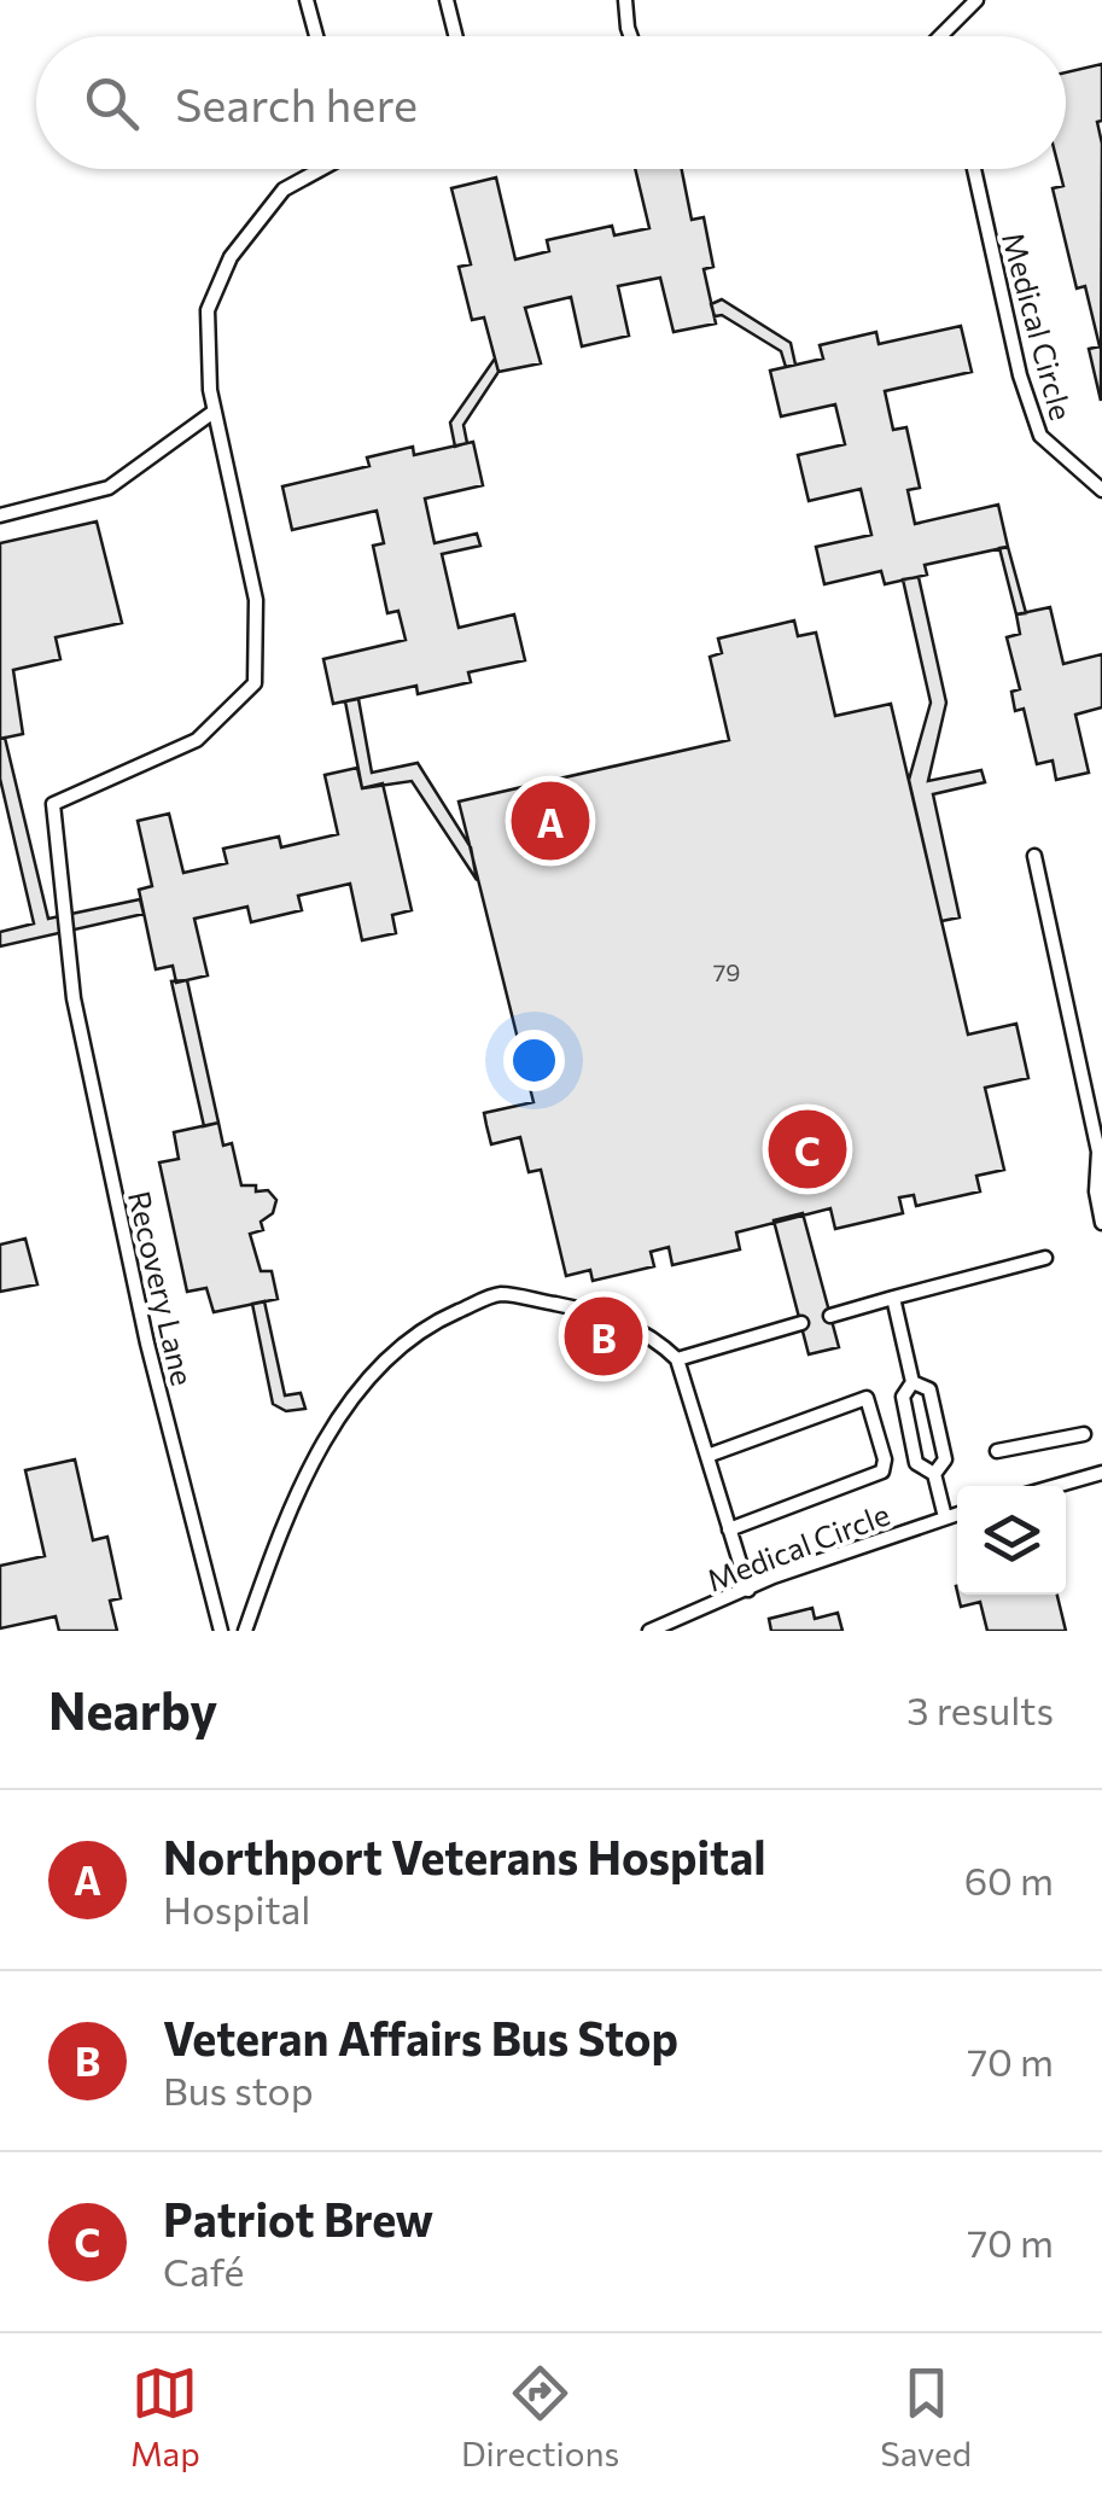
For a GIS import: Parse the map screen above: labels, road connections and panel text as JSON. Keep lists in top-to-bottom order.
{
  "streets": {
    "lane": ["Medical Circle", "Recovery Lane"]
  },
  "house_numbers": ["79"],
  "page": {
    "search": "Search here",
    "pins": ["A", "C", "B"],
    "heading": ["Nearby", "3 results"],
    "list": [
      {
        "mark": "A",
        "name": "Northport Veterans Hospital",
        "note": "Hospital",
        "value": "60 m"
      },
      {
        "mark": "B",
        "name": "Veteran Affairs Bus Stop",
        "note": "Bus stop",
        "value": "70 m"
      },
      {
        "mark": "C",
        "name": "Patriot Brew",
        "note": "Café",
        "value": "70 m"
      }
    ],
    "nav": ["Map", "Directions", "Saved"]
  }
}
